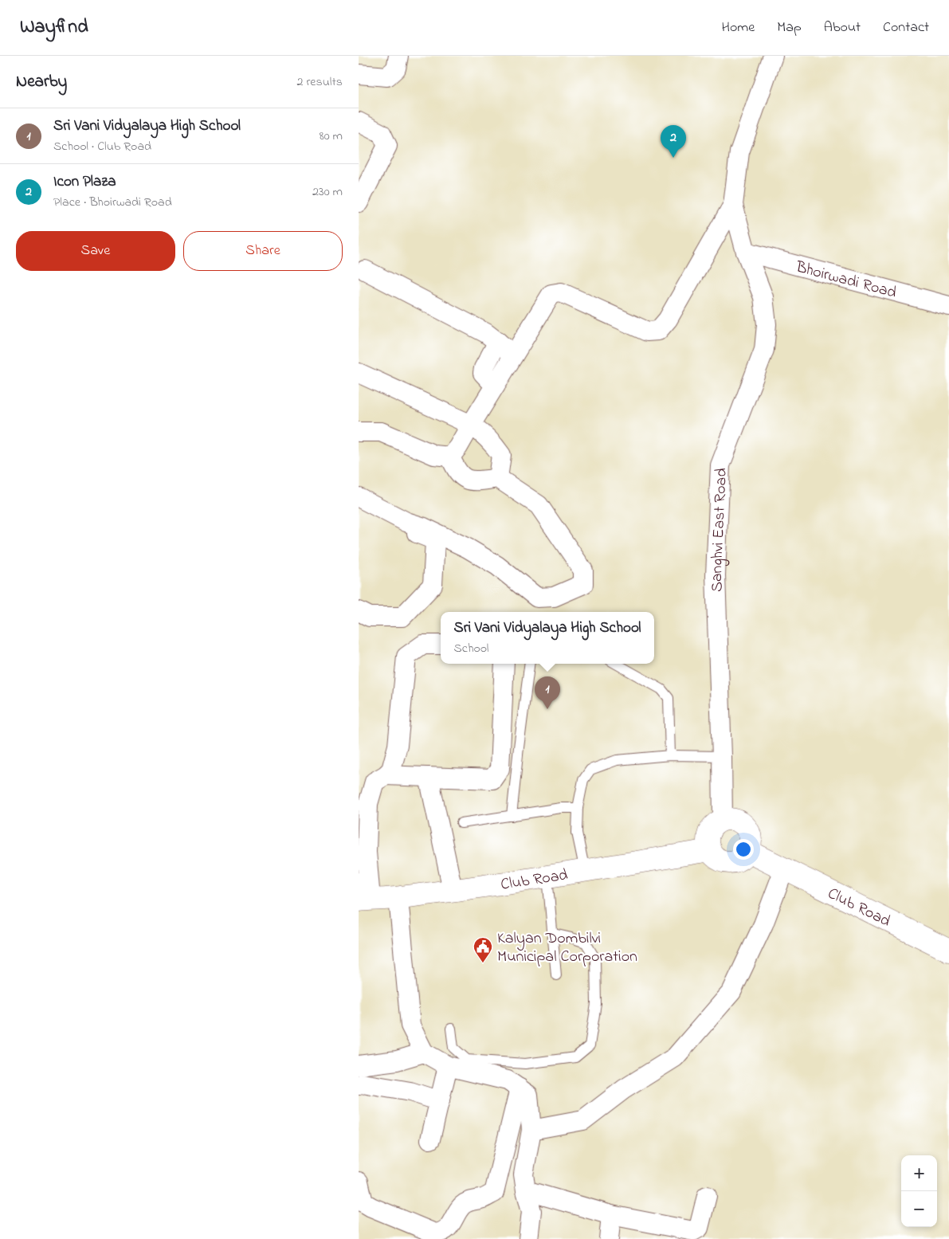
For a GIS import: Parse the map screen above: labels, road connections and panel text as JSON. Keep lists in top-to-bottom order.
{
  "streets": {
    "street": ["Bhoirwadi Road", "Sanghvi East Road", "Club Road"]
  },
  "crossings": [
    ["Bhoirwadi Road", "Sanghvi East Road"],
    ["Sanghvi East Road", "Club Road"]
  ],
  "places": {
    "public building": ["Kalyan Dombilvi Municipal Corporation"]
  },
  "page": {
    "header": "Wayfind",
    "nav": [
      "Home",
      "Map",
      "About",
      "Contact"
    ],
    "heading": ["Nearby", "2 results"],
    "list": [
      {
        "mark": "1",
        "name": "Sri Vani Vidyalaya High School",
        "note": "School · Club Road",
        "value": "80 m"
      },
      {
        "mark": "2",
        "name": "Icon Plaza",
        "note": "Place · Bhoirwadi Road",
        "value": "230 m"
      }
    ],
    "pins": ["2", "1"],
    "buttons": ["Save", "Share"],
    "popup": ["Sri Vani Vidyalaya High School", "School"],
    "map_buttons": ["+", "−"]
  }
}
